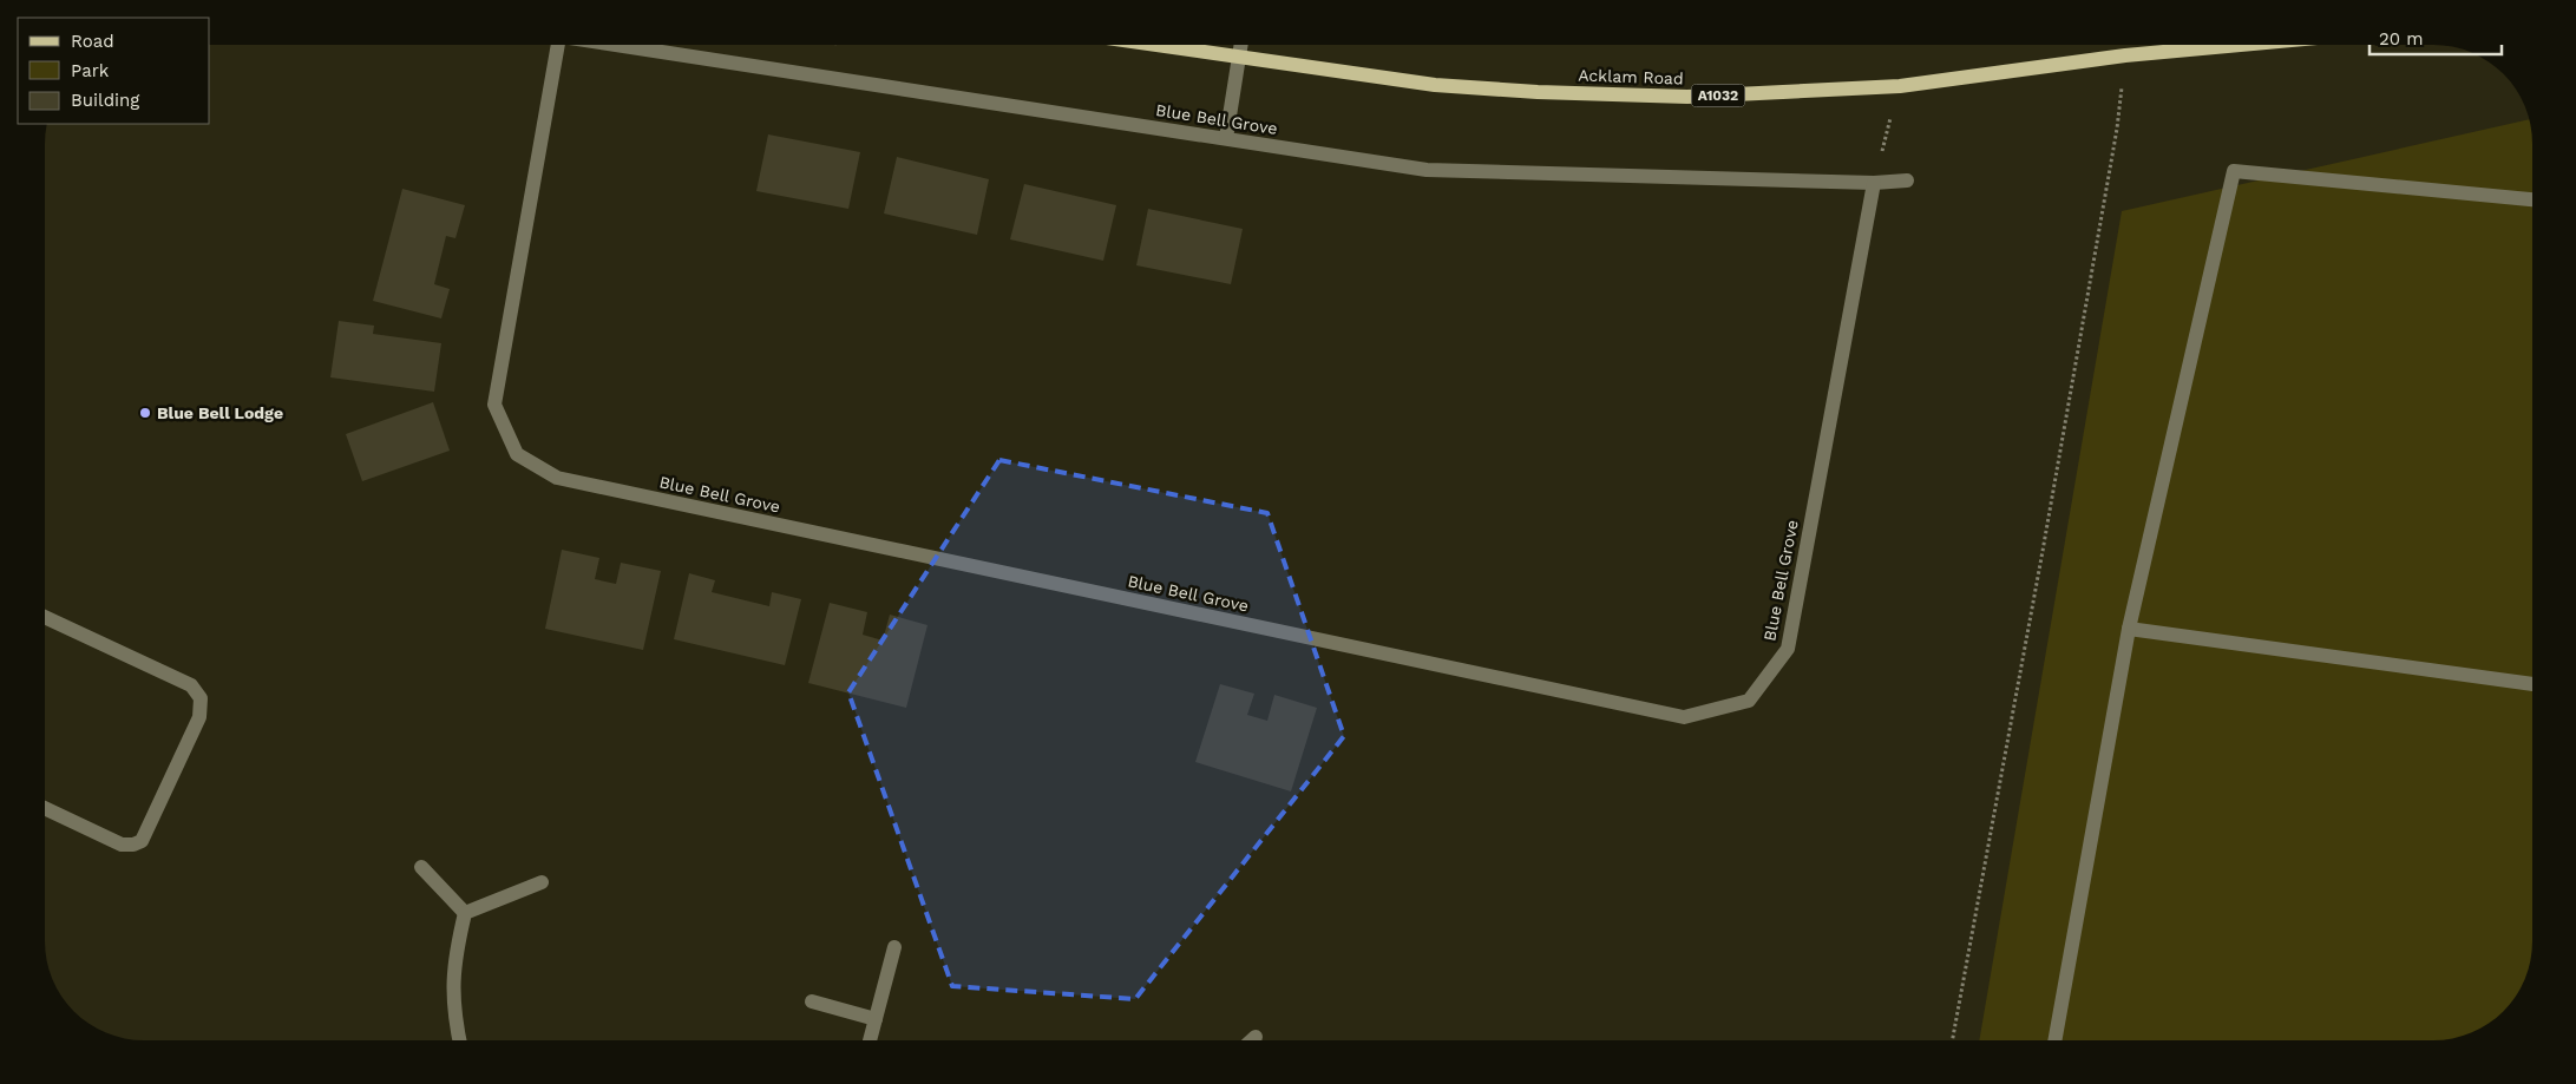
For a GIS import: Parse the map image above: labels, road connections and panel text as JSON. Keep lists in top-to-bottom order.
{
  "streets": {
    "main road": ["Acklam Road", "A1032"],
    "street": ["Blue Bell Grove"]
  },
  "places": ["Blue Bell Lodge"],
  "legend": ["Road", "Park", "Building"],
  "scale_bar": "20 m"
}
